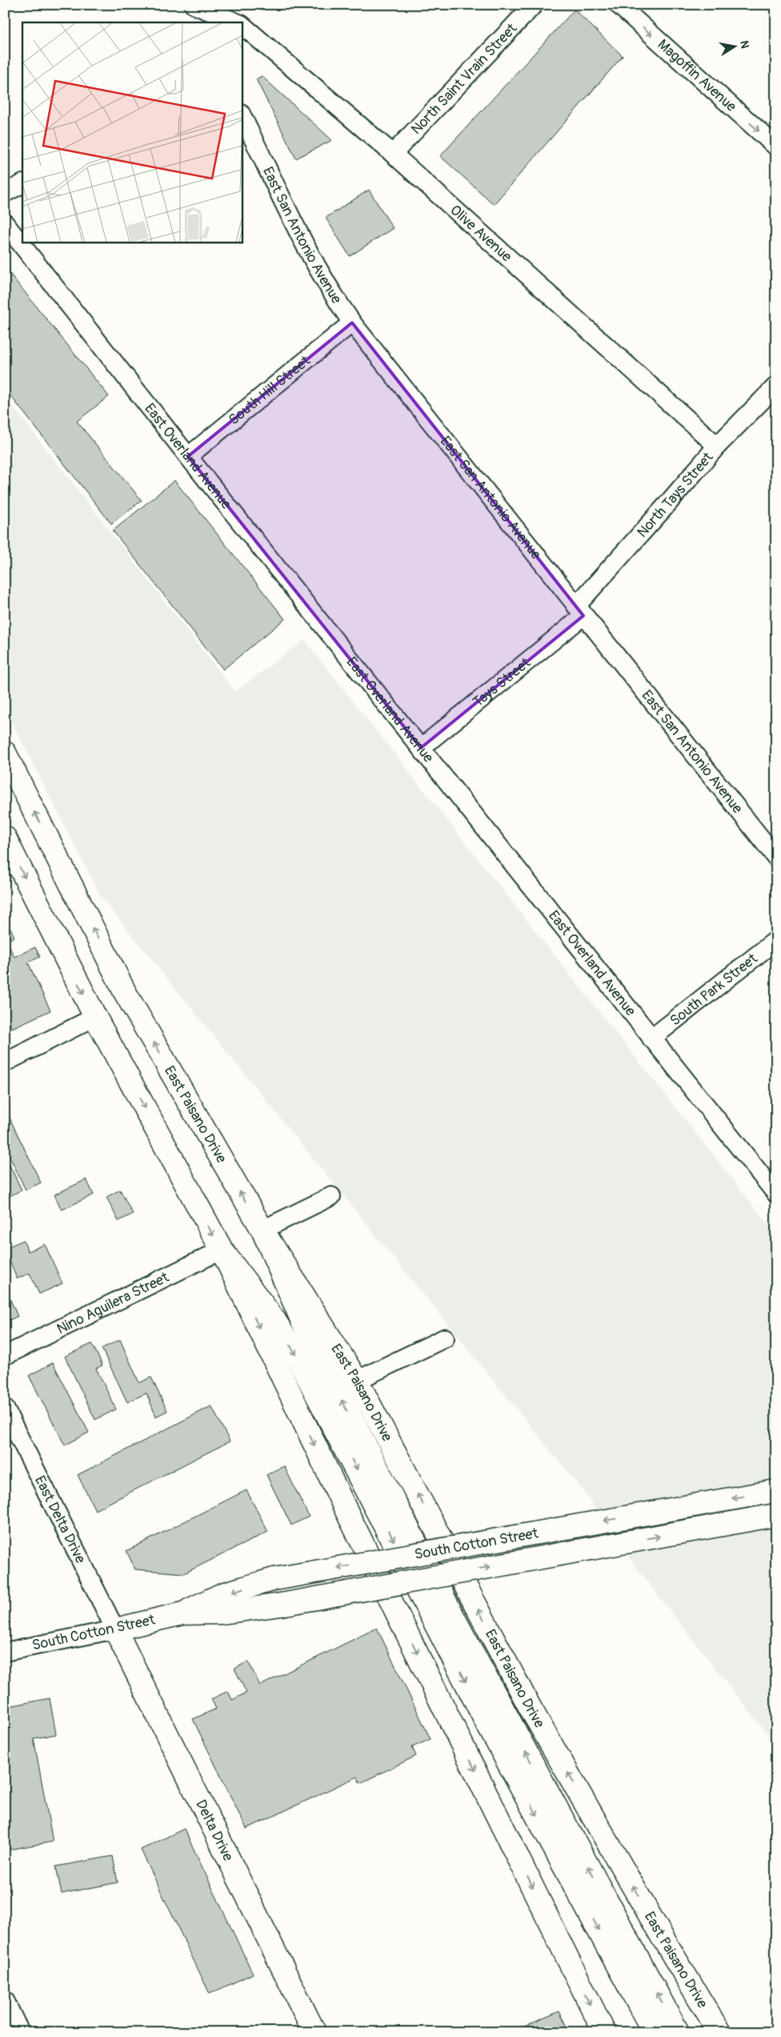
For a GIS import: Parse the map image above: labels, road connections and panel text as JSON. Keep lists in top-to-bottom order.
{
  "streets": {
    "main road": ["East Paisano Drive", "South Cotton Street", "Delta Drive"],
    "street": [
      "Magoffin Avenue",
      "North Saint Vrain Street",
      "Olive Avenue",
      "East San Antonio Avenue",
      "South Hill Street",
      "East Overland Avenue",
      "North Tays Street",
      "Tays Street",
      "South Park Street",
      "Nino Aguilera Street",
      "East Delta Drive"
    ]
  },
  "crossings": [
    ["North Saint Vrain Street", "Olive Avenue"],
    ["Olive Avenue", "North Tays Street"],
    ["East San Antonio Avenue", "South Hill Street"],
    ["East San Antonio Avenue", "North Tays Street"],
    ["East San Antonio Avenue", "Tays Street"],
    ["South Hill Street", "East Overland Avenue"],
    ["East Overland Avenue", "Tays Street"],
    ["East Overland Avenue", "South Park Street"],
    ["North Tays Street", "Tays Street"],
    ["East Delta Drive", "South Cotton Street"],
    ["East Delta Drive", "Delta Drive"],
    ["South Cotton Street", "Delta Drive"]
  ],
  "one_way": ["Magoffin Avenue"],
  "north": "right"
}
